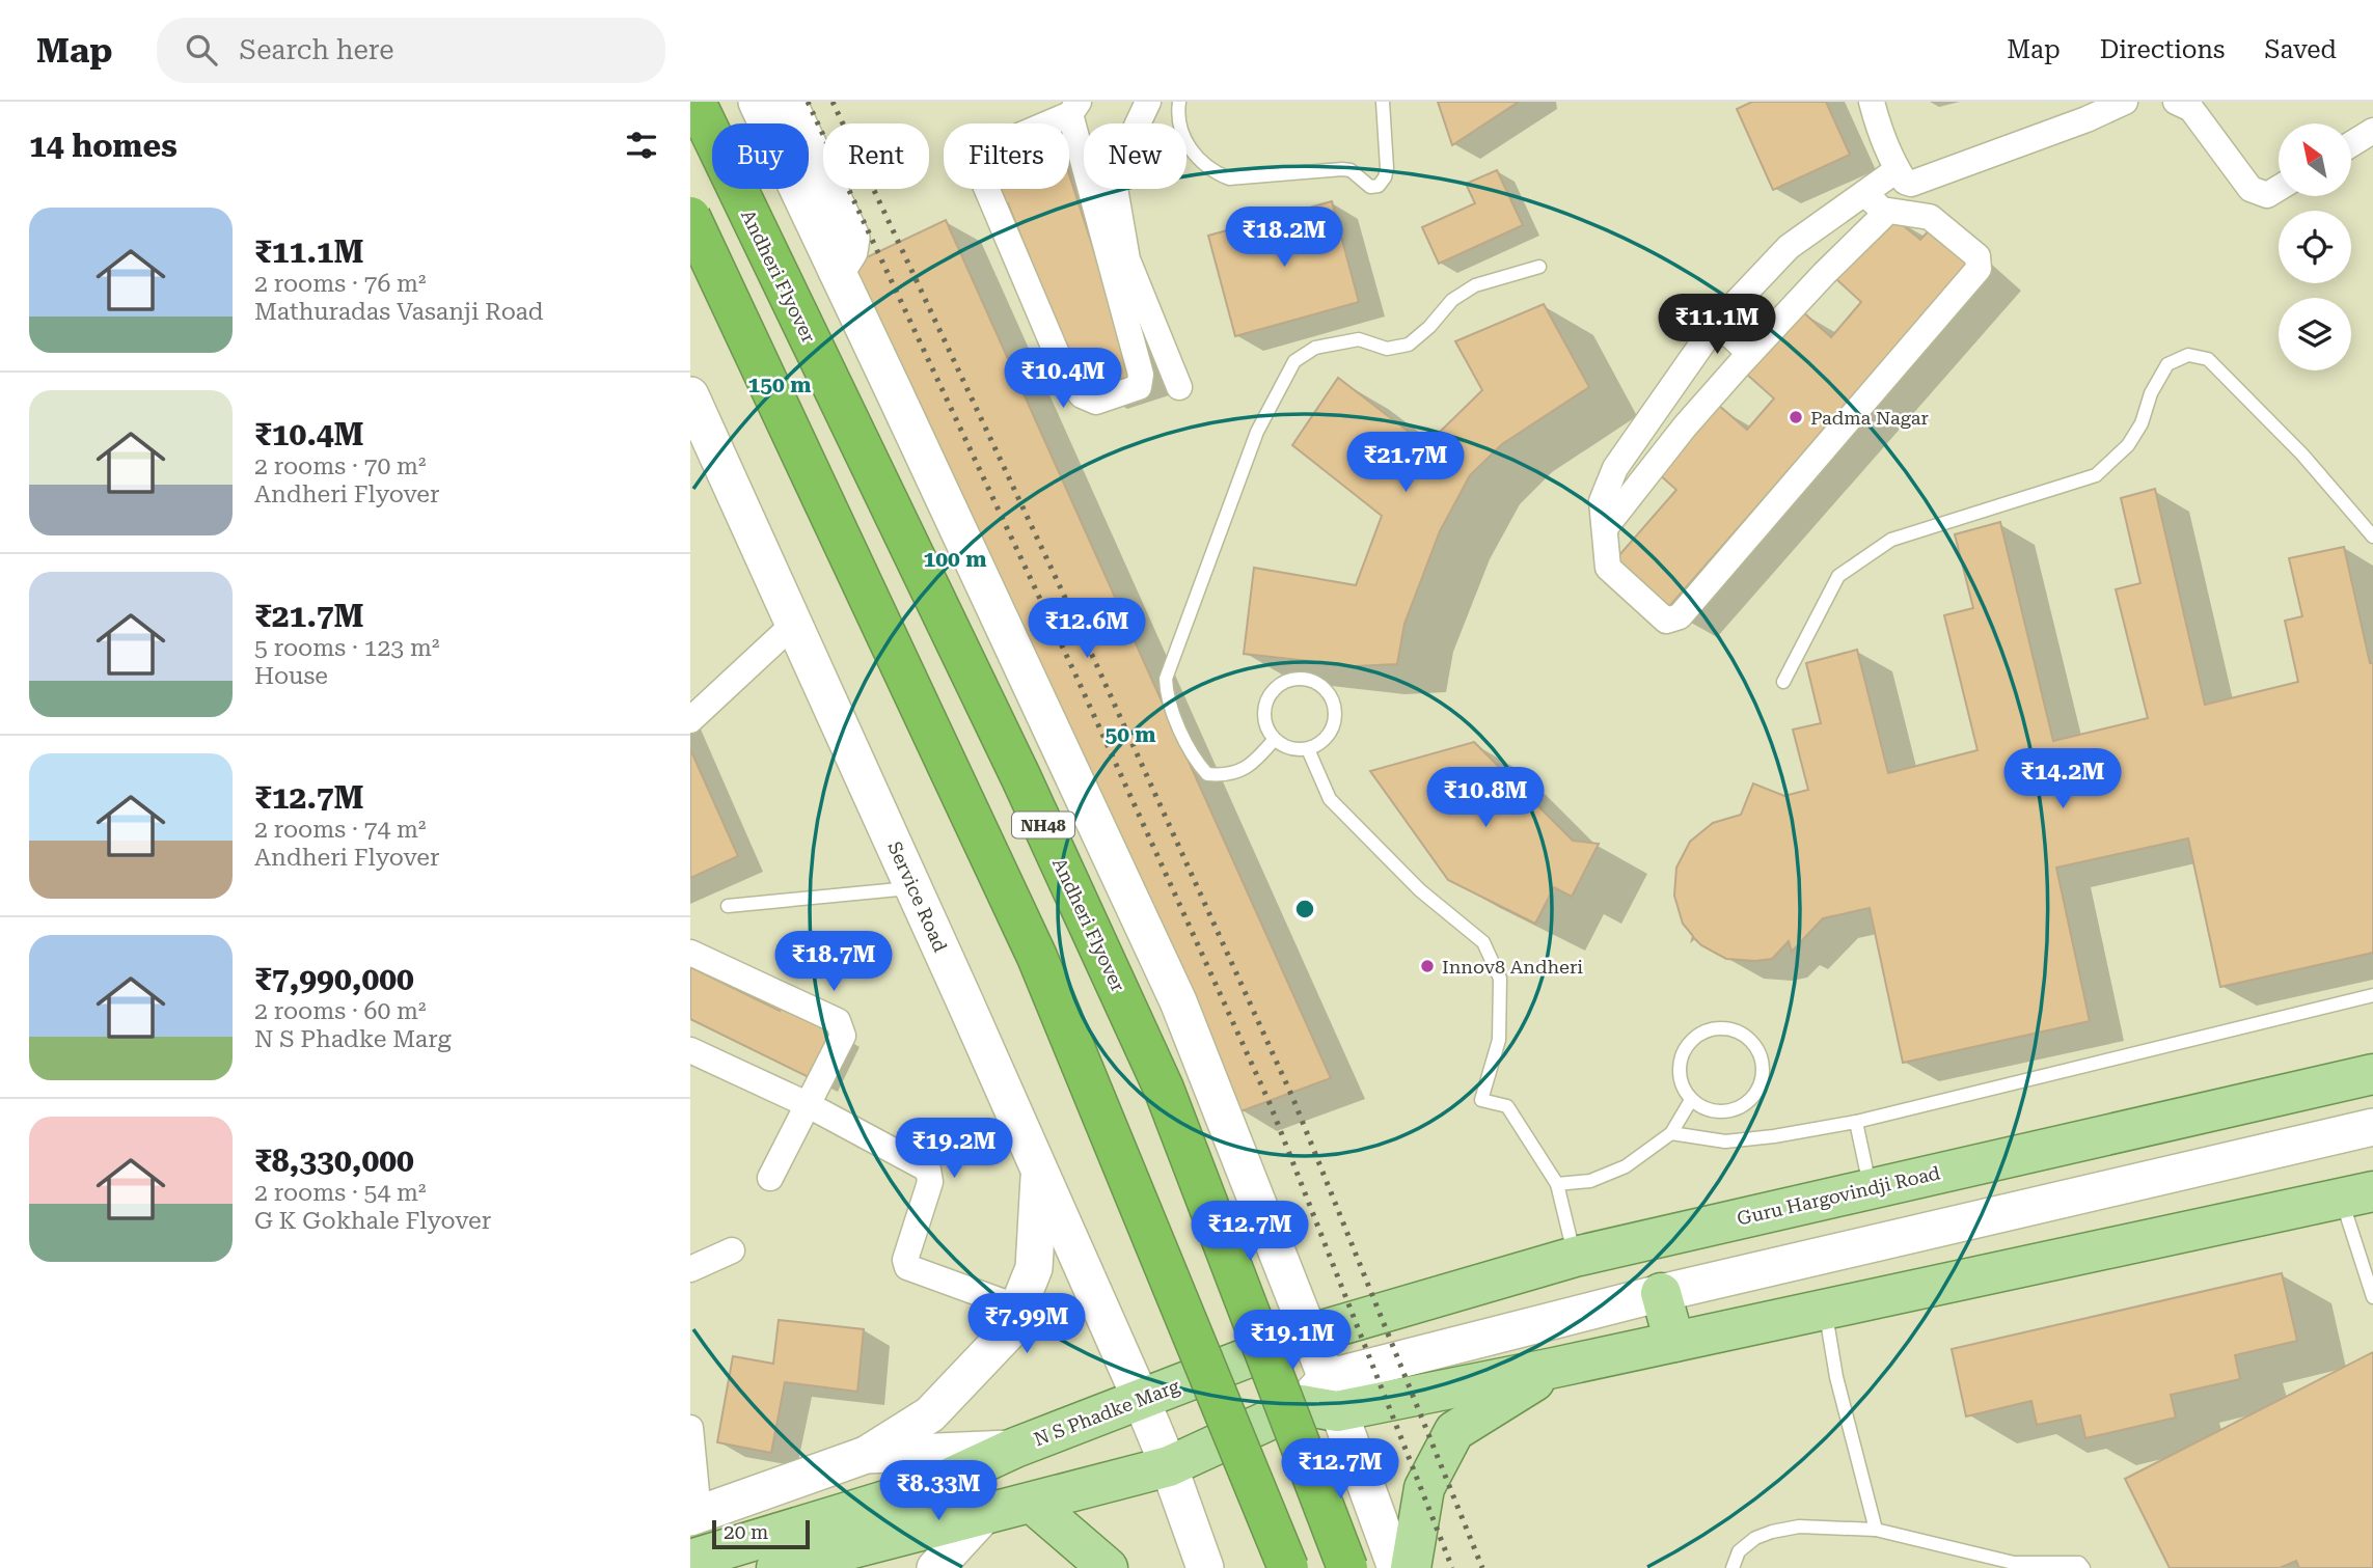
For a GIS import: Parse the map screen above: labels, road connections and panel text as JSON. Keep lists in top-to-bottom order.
{
  "streets": {
    "highway": ["Andheri Flyover", "NH48"],
    "main road": ["Guru Hargovindji Road", "N S Phadke Marg"],
    "street": ["Service Road"]
  },
  "crossings": [
    ["Service Road", "N S Phadke Marg"],
    ["Guru Hargovindji Road", "N S Phadke Marg"]
  ],
  "places": ["Padma Nagar", "Innov8 Andheri"],
  "scale_bar": "20 m",
  "north": "top left",
  "page": {
    "header": "Map",
    "search": "Search here",
    "nav": ["Map", "Directions", "Saved"],
    "heading": "14 homes",
    "chip": [
      "Buy",
      "Rent",
      "Filters",
      "New"
    ],
    "list": [
      {
        "name": "₹11.1M",
        "note": "2 rooms · 76 m² · Mathuradas Vasanji Road"
      },
      {
        "name": "₹10.4M",
        "note": "2 rooms · 70 m² · Andheri Flyover"
      },
      {
        "name": "₹21.7M",
        "note": "5 rooms · 123 m² · House"
      },
      {
        "name": "₹12.7M",
        "note": "2 rooms · 74 m² · Andheri Flyover"
      },
      {
        "name": "₹7,990,000",
        "note": "2 rooms · 60 m² · N S Phadke Marg"
      },
      {
        "name": "₹8,330,000",
        "note": "2 rooms · 54 m² · G K Gokhale Flyover"
      }
    ],
    "price": [
      "₹18.2M",
      "₹11.1M",
      "₹10.4M",
      "₹21.7M",
      "₹12.6M",
      "₹14.2M",
      "₹10.8M",
      "₹18.7M",
      "₹19.2M",
      "₹12.7M",
      "₹7.99M",
      "₹19.1M",
      "₹12.7M",
      "₹8.33M"
    ],
    "scale": "20 m"
  },
  "rings": ["150 m", "100 m", "50 m"]
}
